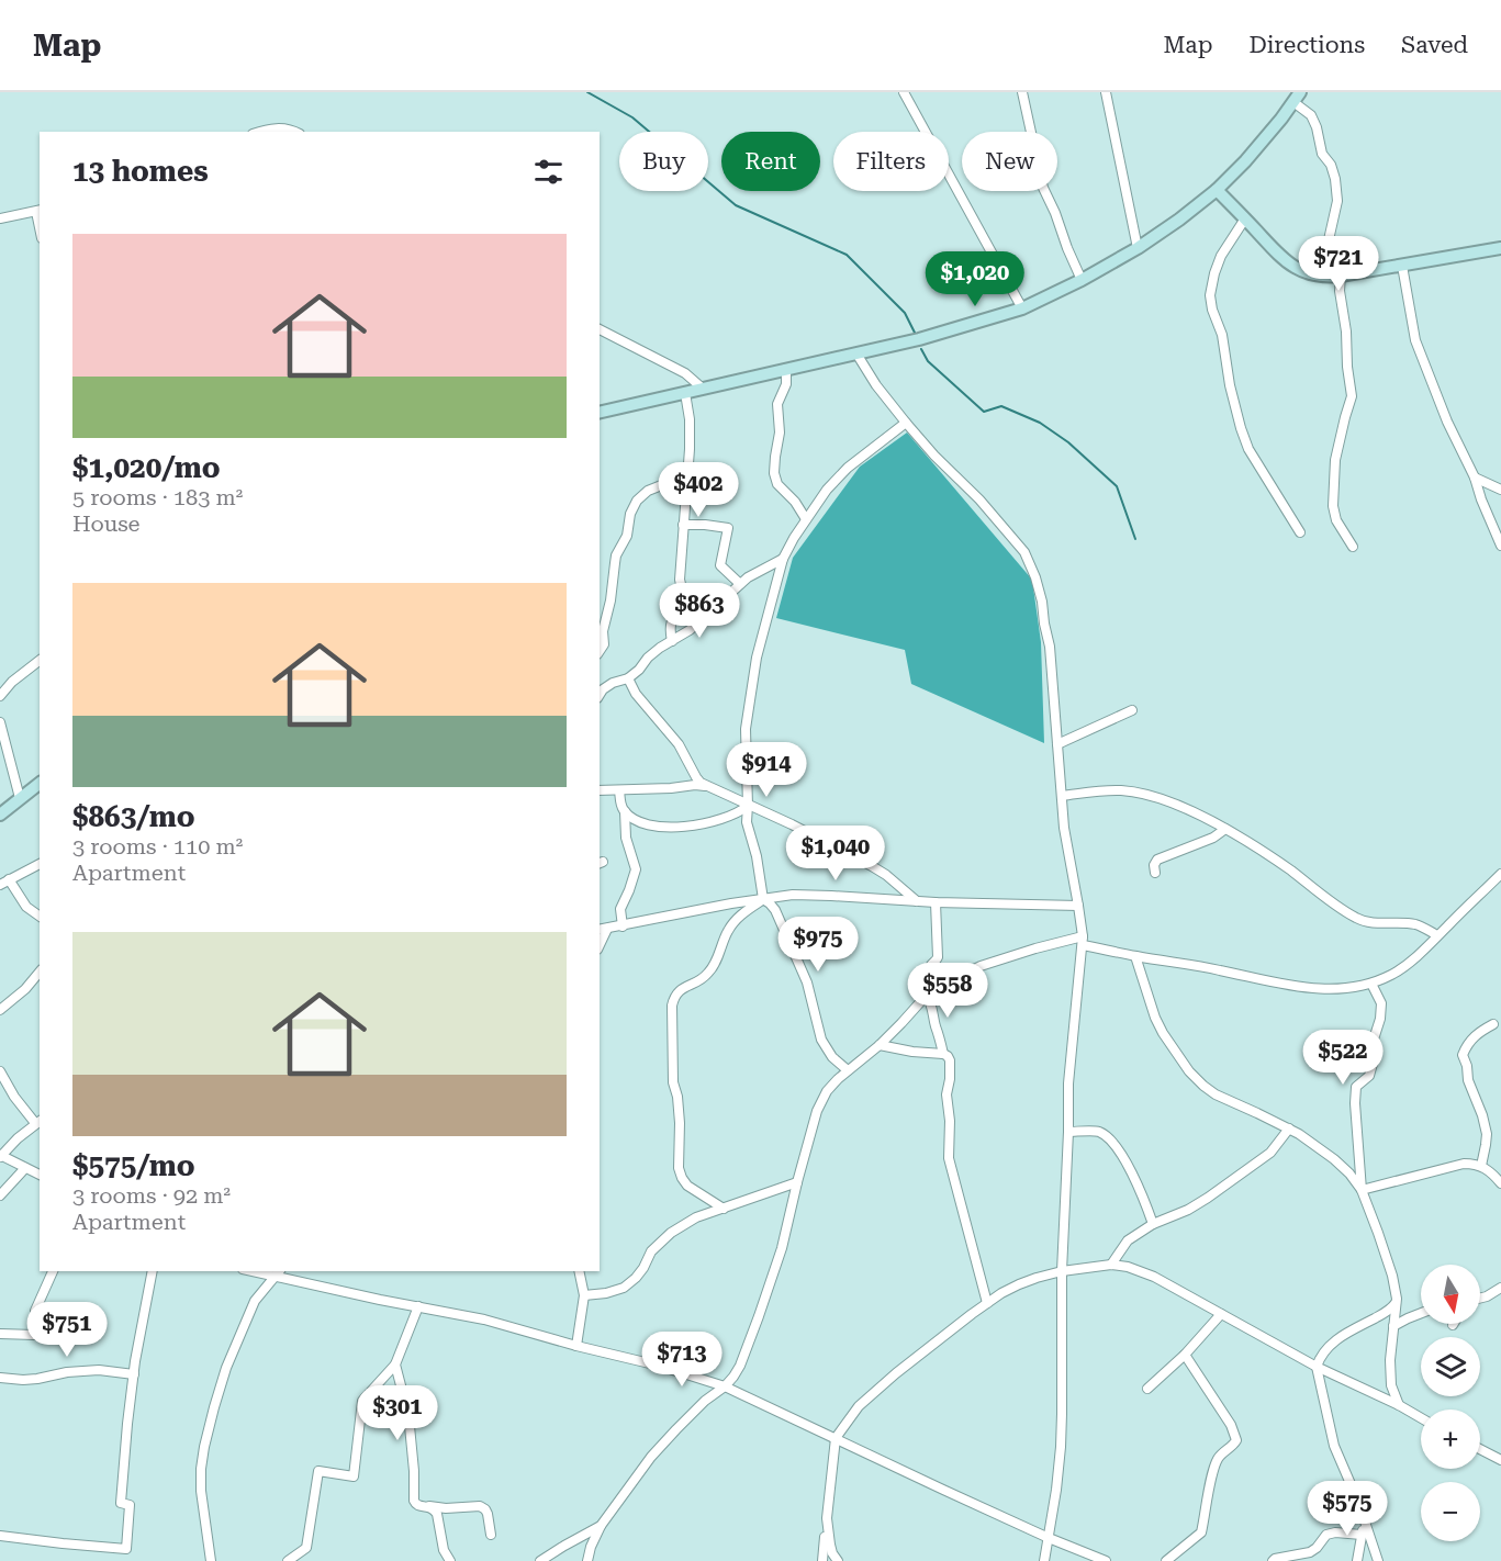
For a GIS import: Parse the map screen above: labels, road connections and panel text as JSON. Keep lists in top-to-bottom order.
{
  "north": "bottom",
  "page": {
    "header": "Map",
    "nav": ["Map", "Directions", "Saved"],
    "chip": [
      "Buy",
      "Rent",
      "Filters",
      "New"
    ],
    "heading": "13 homes",
    "list": [
      {
        "name": "$1,020/mo",
        "note": "5 rooms · 183 m² · House"
      },
      {
        "name": "$863/mo",
        "note": "3 rooms · 110 m² · Apartment"
      },
      {
        "name": "$575/mo",
        "note": "3 rooms · 92 m² · Apartment"
      }
    ],
    "price": [
      "$721",
      "$1,020",
      "$402",
      "$863",
      "$914",
      "$1,040",
      "$975",
      "$558",
      "$522",
      "$751",
      "$713",
      "$301",
      "$575"
    ],
    "map_buttons": ["+", "−"]
  }
}
